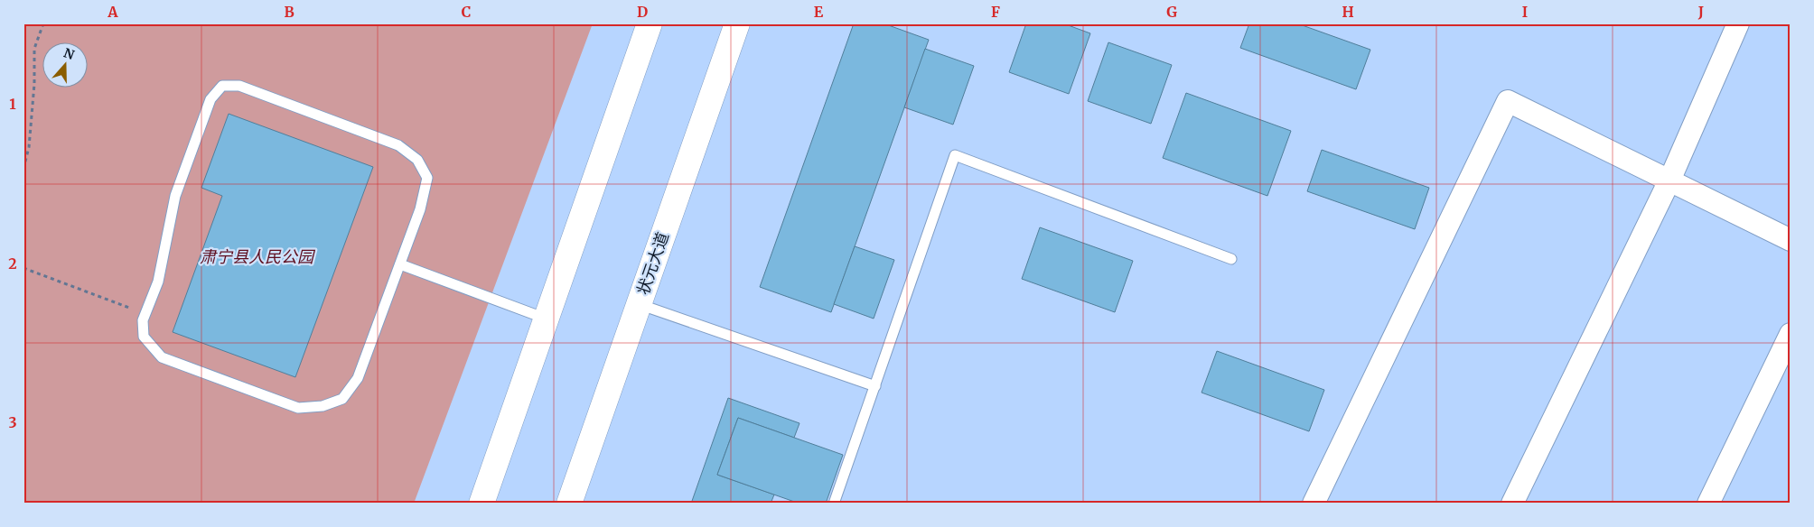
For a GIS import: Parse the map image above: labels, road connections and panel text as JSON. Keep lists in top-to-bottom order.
{
  "streets": {
    "main road": ["状元大道"]
  },
  "parks": ["肃宁县人民公园"],
  "north": "top",
  "grid": {
    "columns": [
      "A",
      "B",
      "C",
      "D",
      "E",
      "F",
      "G",
      "H",
      "I",
      "J"
    ],
    "rows": ["1", "2", "3"]
  }
}
